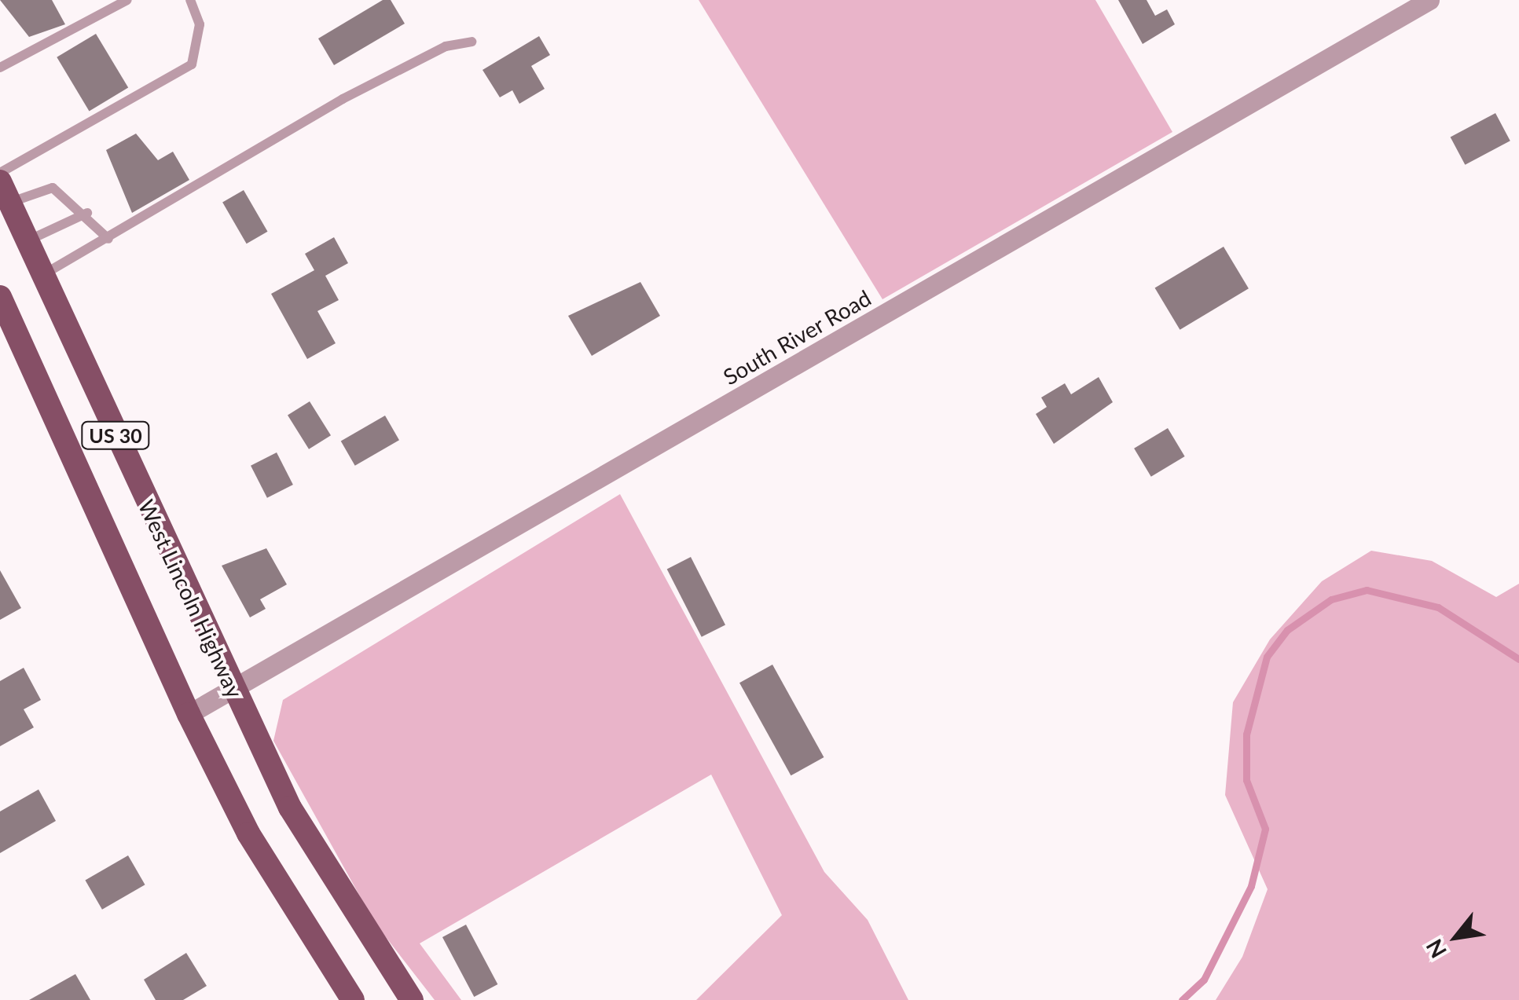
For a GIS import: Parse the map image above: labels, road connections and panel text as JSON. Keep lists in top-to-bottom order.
{
  "streets": {
    "main road": ["US 30", "West Lincoln Highway"],
    "street": ["South River Road"]
  },
  "crossings": [
    ["South River Road", "US 30"],
    ["South River Road", "West Lincoln Highway"]
  ],
  "north": "bottom left"
}
